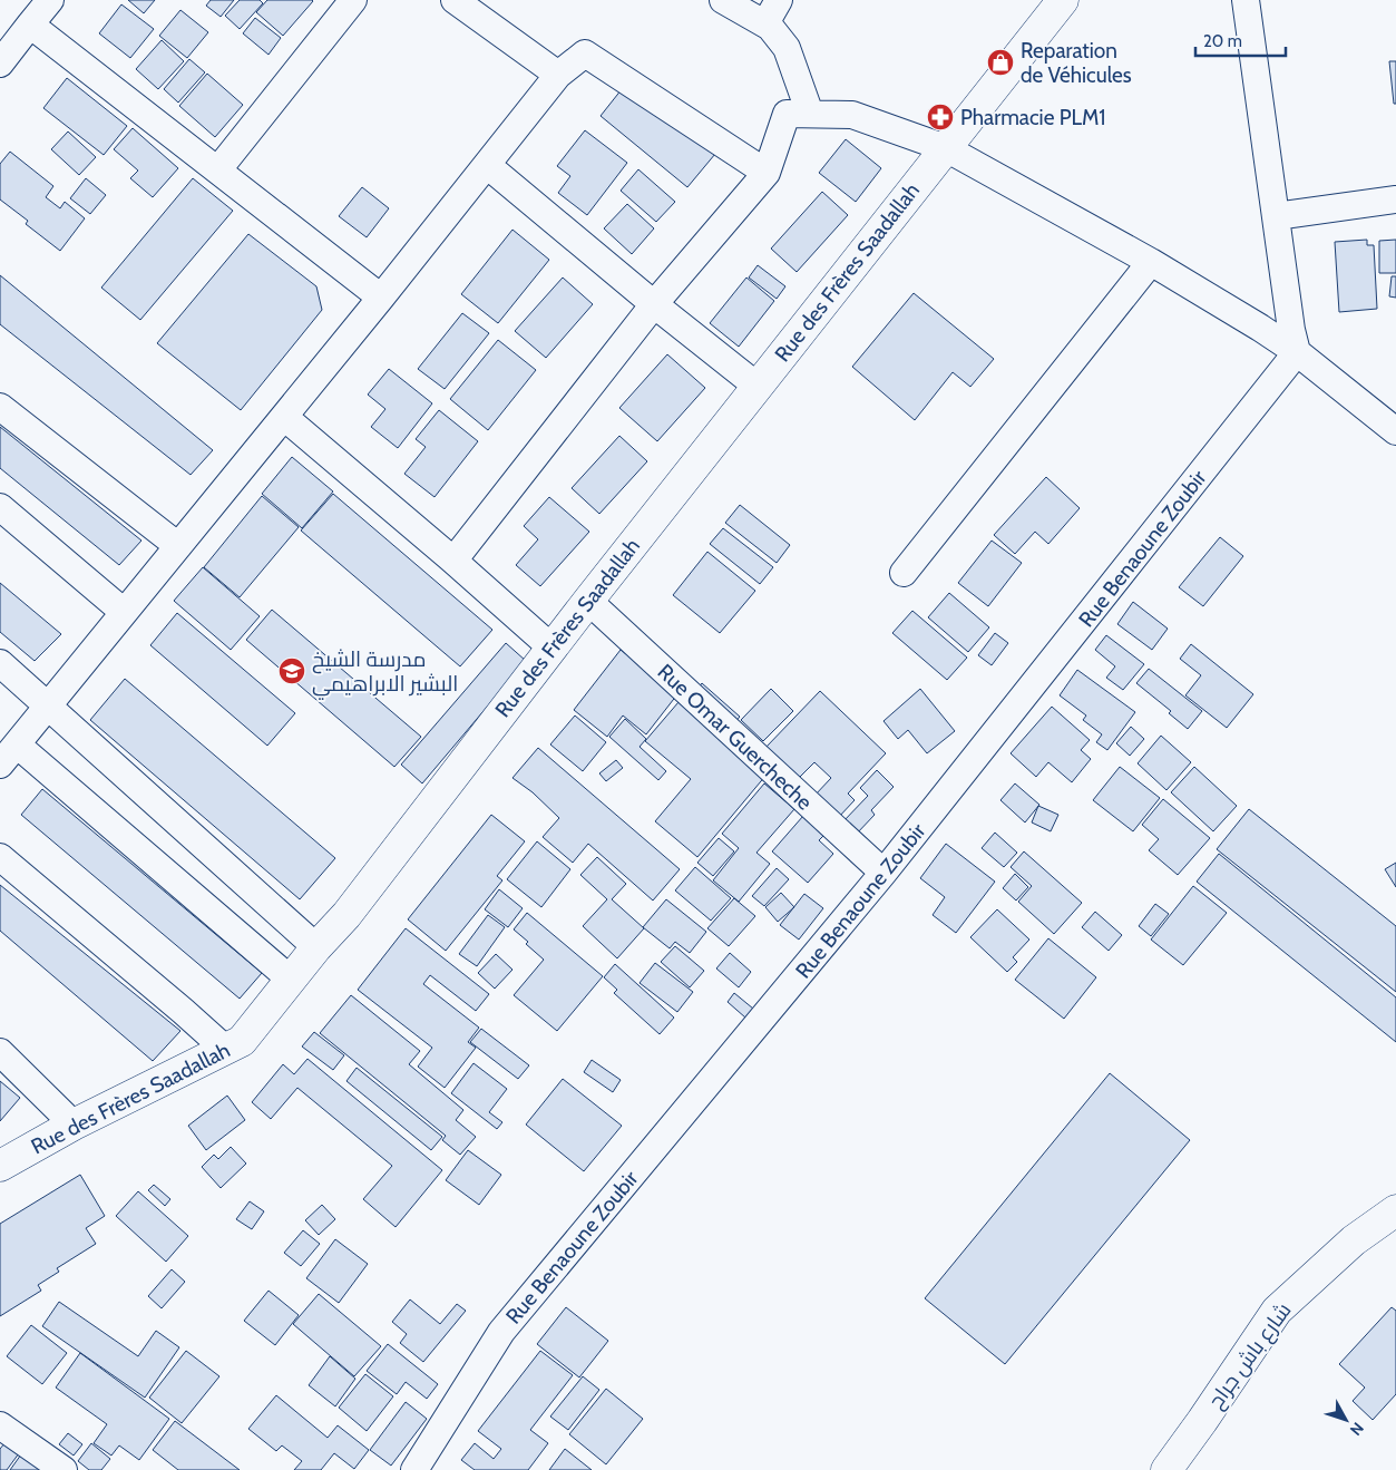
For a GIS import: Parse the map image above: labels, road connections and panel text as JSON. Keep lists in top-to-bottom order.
{
  "streets": {
    "street": [
      "Rue des Frères Saadallah",
      "Rue Benaoune Zoubir",
      "Rue Omar Guercheche",
      "شارع باش جراح"
    ]
  },
  "crossings": [
    ["Rue des Frères Saadallah", "Rue Omar Guercheche"],
    ["Rue Benaoune Zoubir", "Rue Omar Guercheche"]
  ],
  "places": {
    "shop": ["Reparation de Véhicules"],
    "pharmacy": ["Pharmacie PLM1"],
    "school or university": ["مدرسة الشيخ البشير الابراهيمي"]
  },
  "scale_bar": "20 m",
  "north": "bottom right"
}
